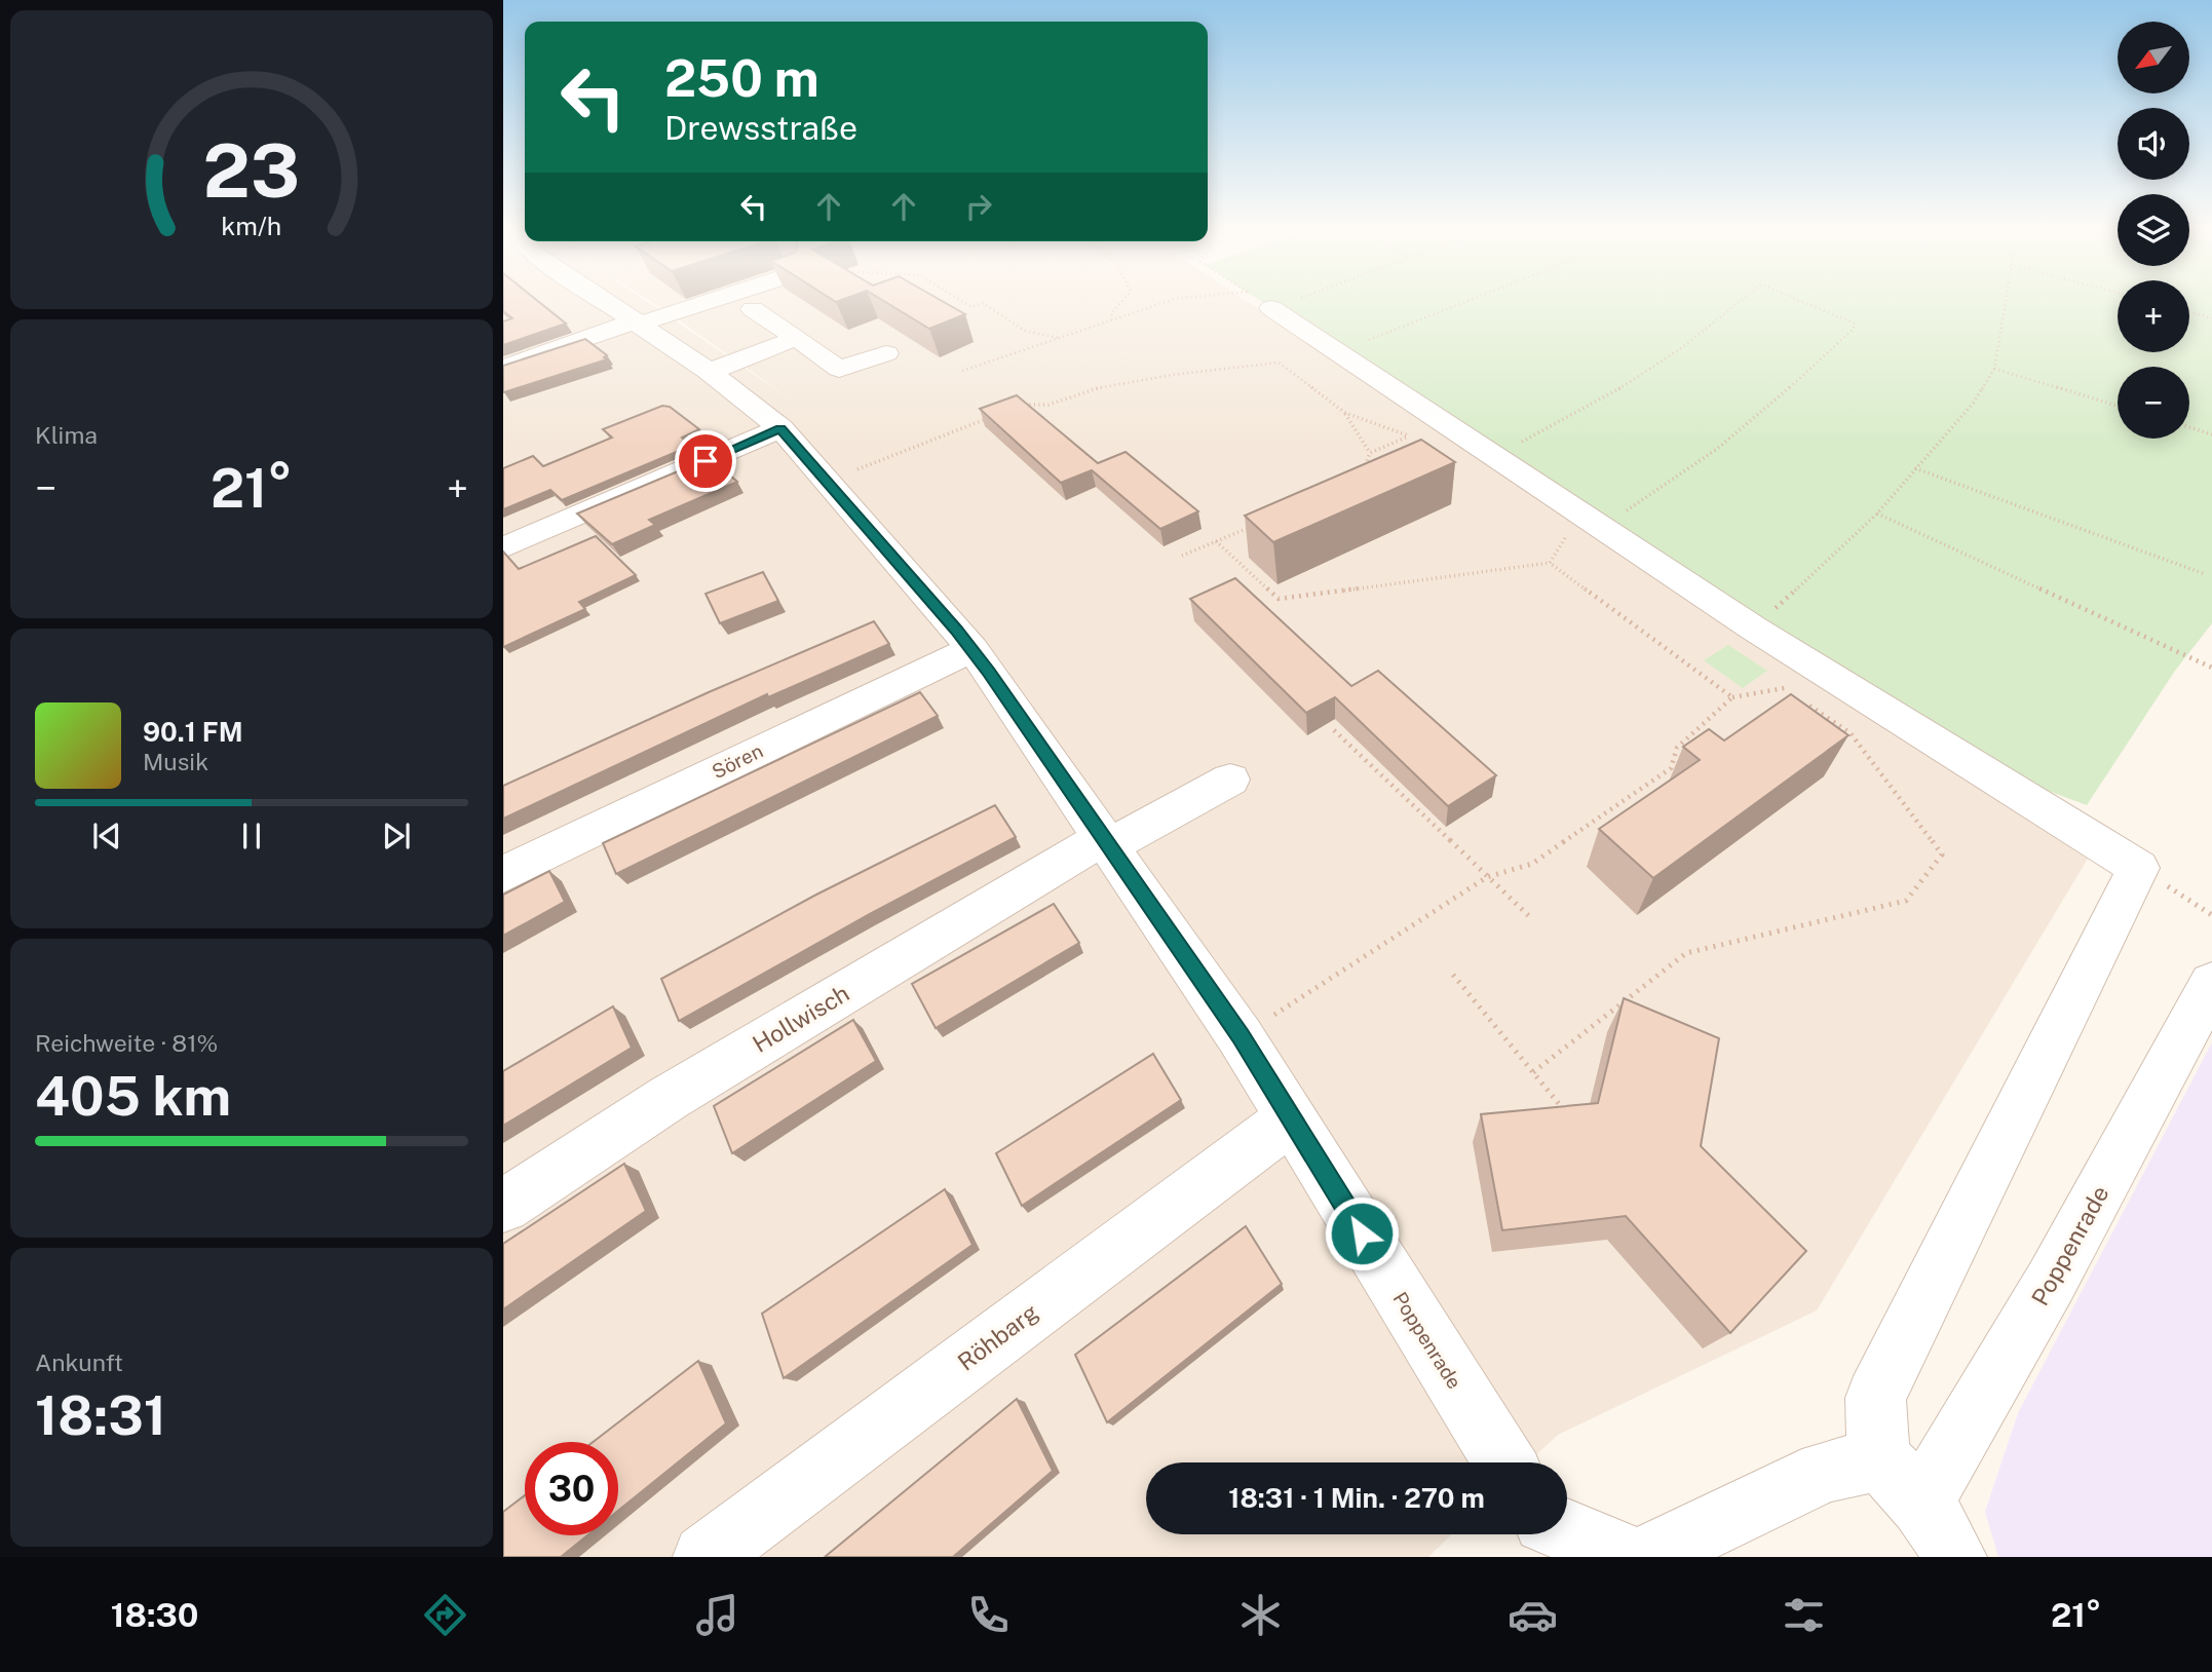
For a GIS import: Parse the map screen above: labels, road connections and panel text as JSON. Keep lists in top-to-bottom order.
{
  "streets": {
    "street": [
      "Sören",
      "Hollwisch",
      "Poppenrade",
      "Röhbarg"
    ]
  },
  "crossings": [
    ["Sören", "Poppenrade"],
    ["Hollwisch", "Poppenrade"],
    ["Poppenrade", "Röhbarg"]
  ],
  "north": "bottom left",
  "page": {
    "map_buttons": ["+", "−"],
    "turn": ["250 m", "Drewsstraße"],
    "tile": [
      "Klima",
      ["Reichweite · 81%", "405 km"],
      ["Ankunft", "18:31"]
    ],
    "heat": ["−", "21°", "+"],
    "song": ["90.1 FM", "Musik"],
    "limit": "30",
    "trip": "18:31 · 1 Min. · 270 m",
    "tabs": ["18:30", "21°"],
    "gauge": ["23", "km/h"]
  }
}
